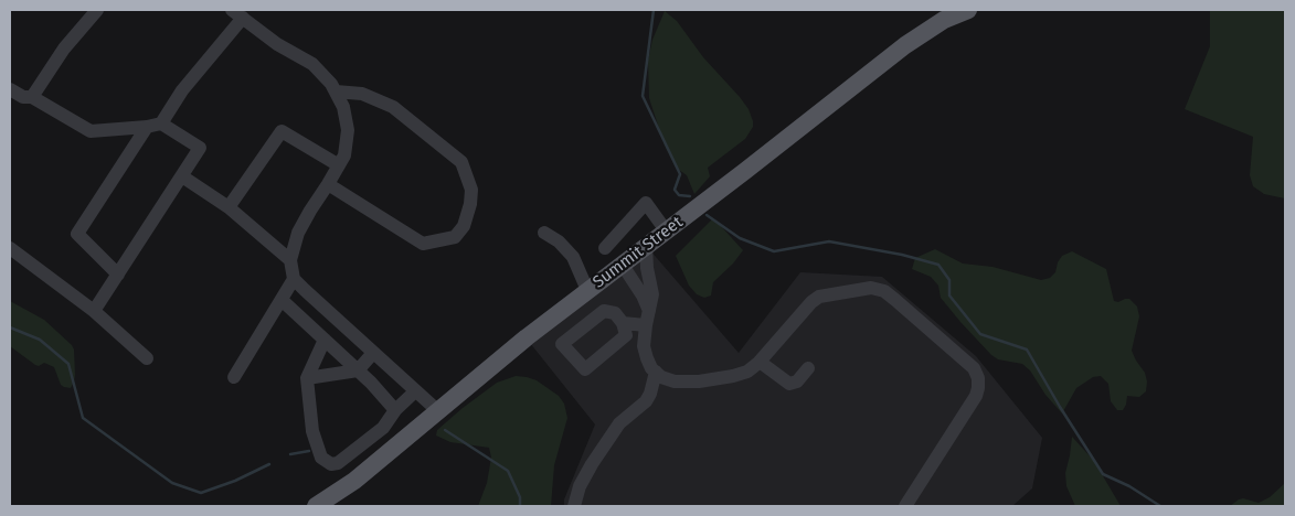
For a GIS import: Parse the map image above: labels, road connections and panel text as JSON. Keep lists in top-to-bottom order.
{
  "streets": {
    "main road": ["Summit Street"]
  }
}
